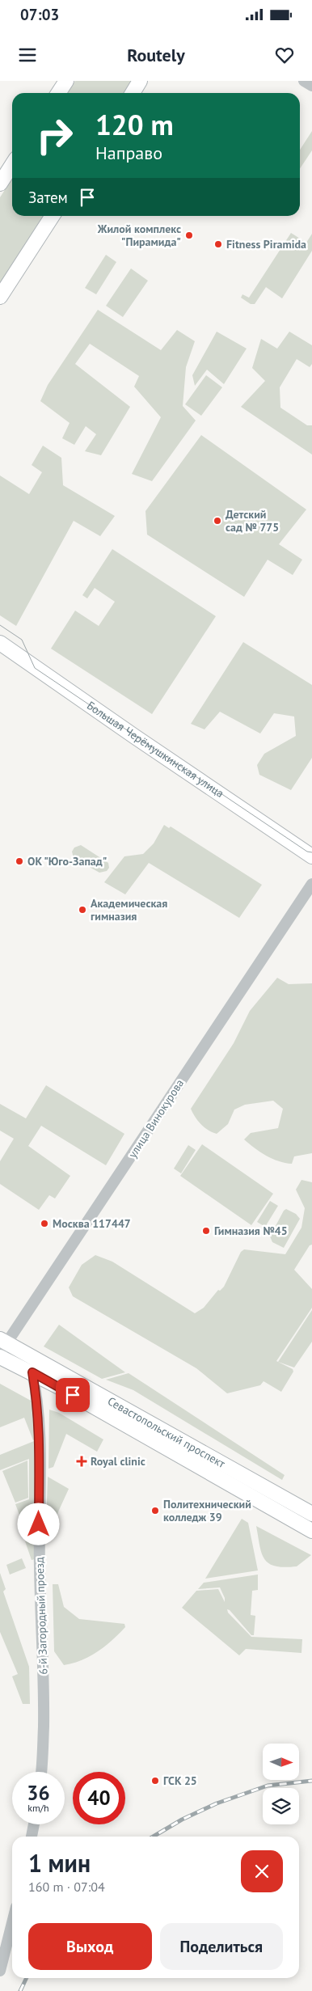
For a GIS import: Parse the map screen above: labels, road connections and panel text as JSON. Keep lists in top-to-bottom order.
{
  "streets": {
    "main road": ["Большая Черёмушкинская улица", "Севастопольский проспект"],
    "street": ["улица Винокурова", "6-й Загородный проезд"]
  },
  "crossings": [
    ["улица Винокурова", "Севастопольский проспект"],
    ["Севастопольский проспект", "6-й Загородный проезд"]
  ],
  "places": {
    "other": [
      "Жилой комплекс \"Пирамида\"",
      "Fitness Piramida",
      "Детский сад № 775",
      "ОК \"Юго-Запад\"",
      "Академическая гимназия",
      "Москва 117447",
      "Гимназия №45",
      "Политехнический колледж 39",
      "ГСК 25"
    ],
    "health": ["Royal clinic"]
  },
  "north": "right",
  "page": {
    "status": "07:03",
    "header": "Routely",
    "turn": ["120 m", "Направо"],
    "then": "Затем",
    "speed": "36 km/h",
    "limit": "40",
    "heading": ["1 мин", "160 m · 07:04"],
    "buttons": ["Выход", "Поделиться"]
  }
}
